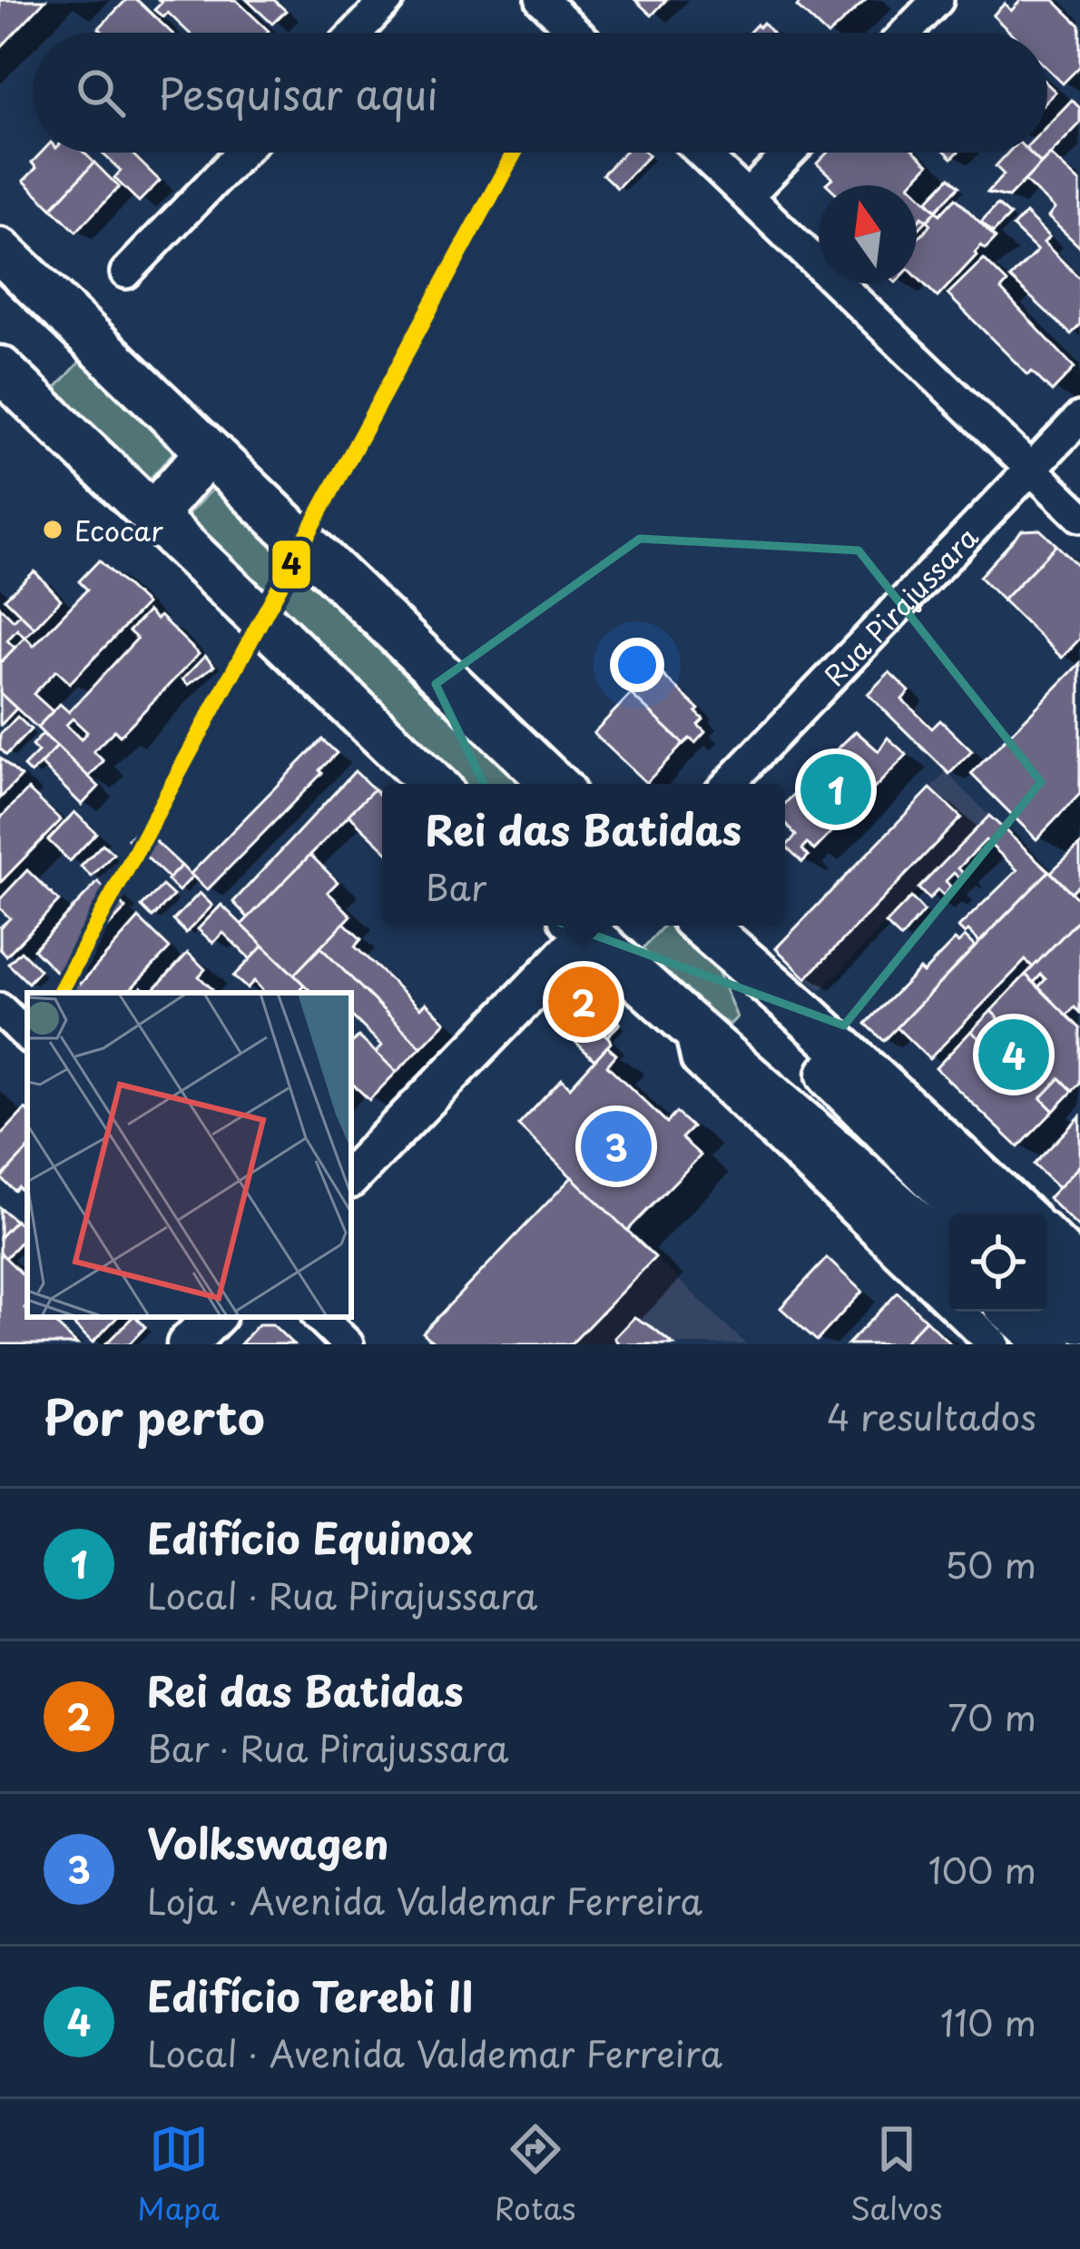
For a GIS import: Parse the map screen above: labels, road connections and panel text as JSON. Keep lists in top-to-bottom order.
{
  "streets": {
    "street": ["Rua Pirajussara"]
  },
  "places": ["Ecocar"],
  "lines": ["metro line 4"],
  "north": "top",
  "page": {
    "search": "Pesquisar aqui",
    "pins": [
      "1",
      "2",
      "4",
      "3"
    ],
    "popup": ["Rei das Batidas", "Bar"],
    "heading": ["Por perto", "4 resultados"],
    "list": [
      {
        "mark": "1",
        "name": "Edifício Equinox",
        "note": "Local · Rua Pirajussara",
        "value": "50 m"
      },
      {
        "mark": "2",
        "name": "Rei das Batidas",
        "note": "Bar · Rua Pirajussara",
        "value": "70 m"
      },
      {
        "mark": "3",
        "name": "Volkswagen",
        "note": "Loja · Avenida Valdemar Ferreira",
        "value": "100 m"
      },
      {
        "mark": "4",
        "name": "Edifício Terebi II",
        "note": "Local · Avenida Valdemar Ferreira",
        "value": "110 m"
      }
    ],
    "nav": ["Mapa", "Rotas", "Salvos"]
  }
}
